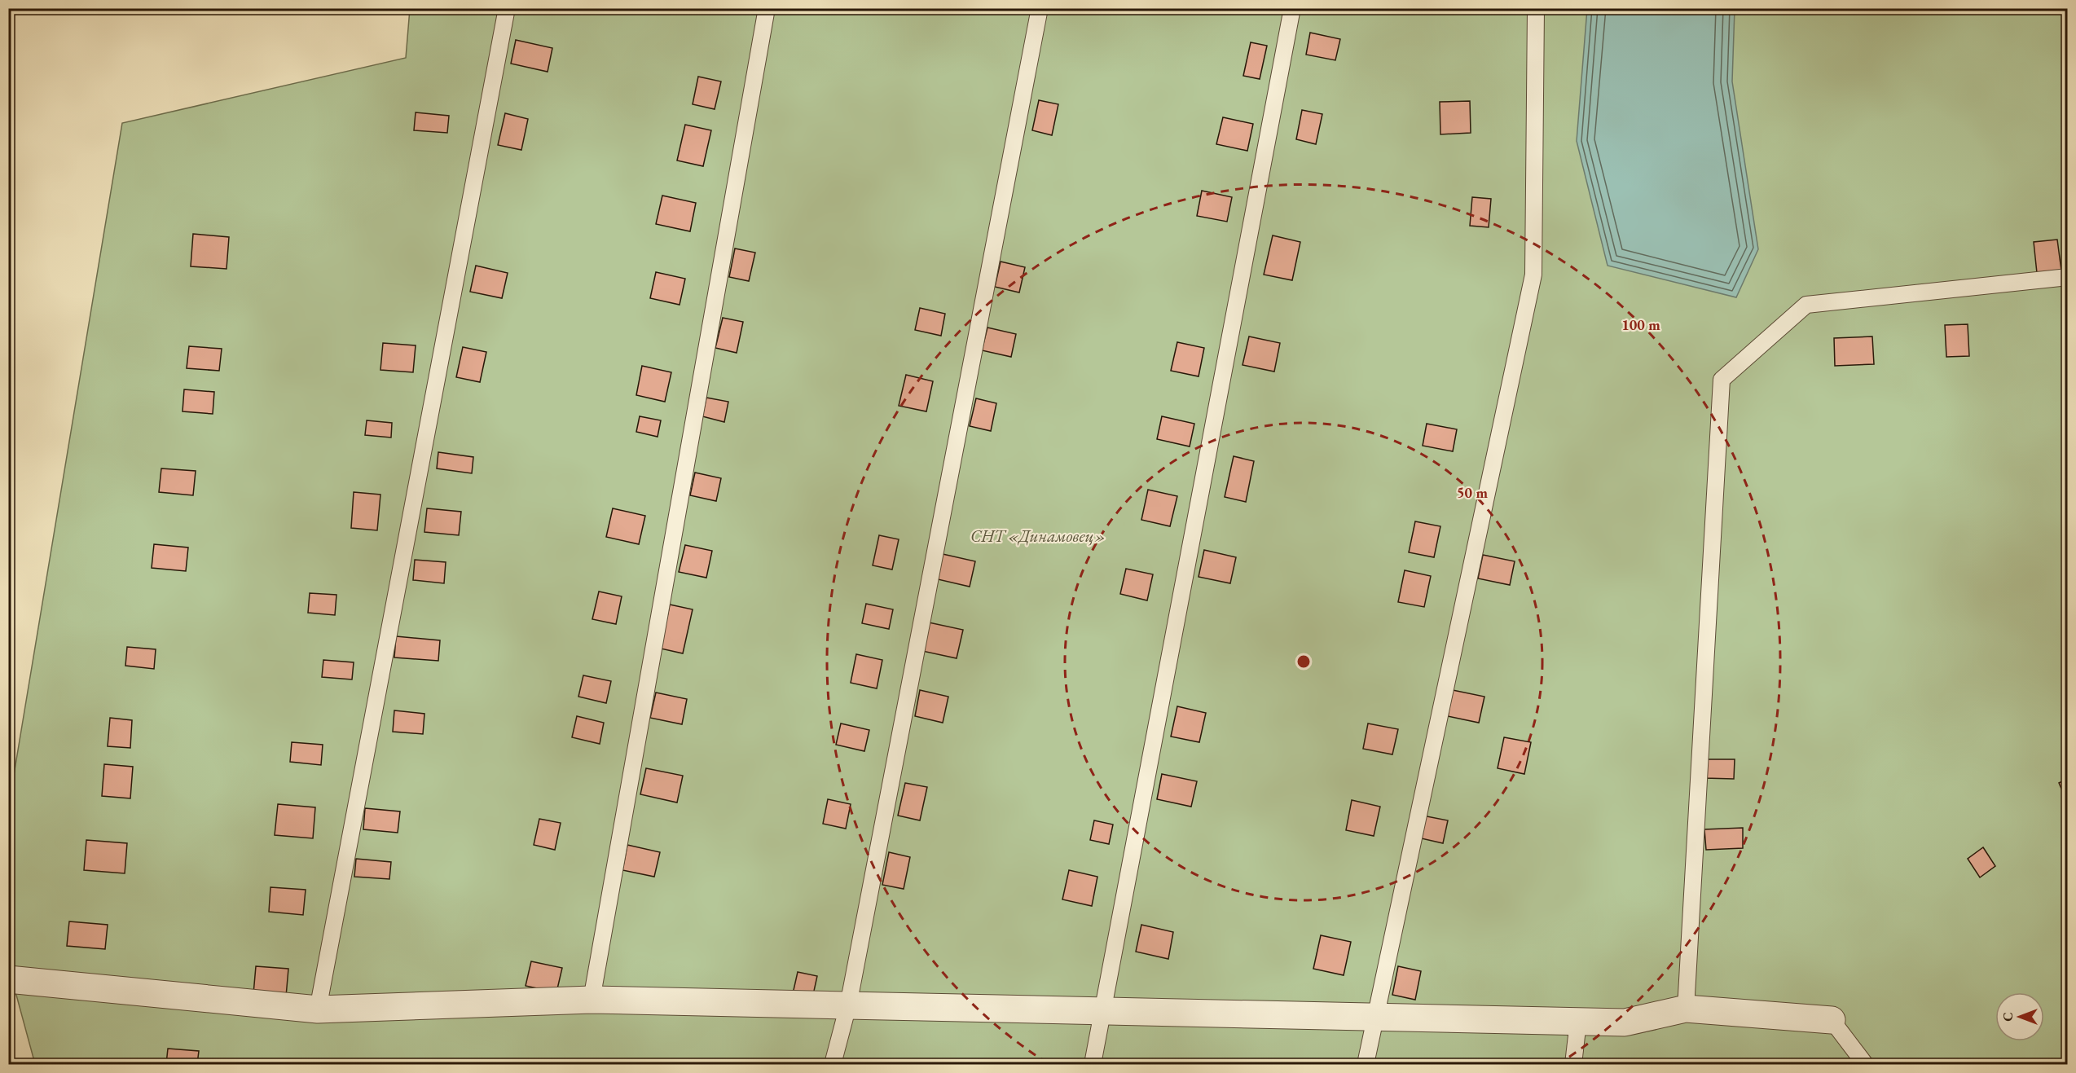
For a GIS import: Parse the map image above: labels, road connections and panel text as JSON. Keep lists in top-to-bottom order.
{
  "parks": ["СНТ «Динамовец»"],
  "north": "left",
  "rings": ["100 m", "50 m"]
}
